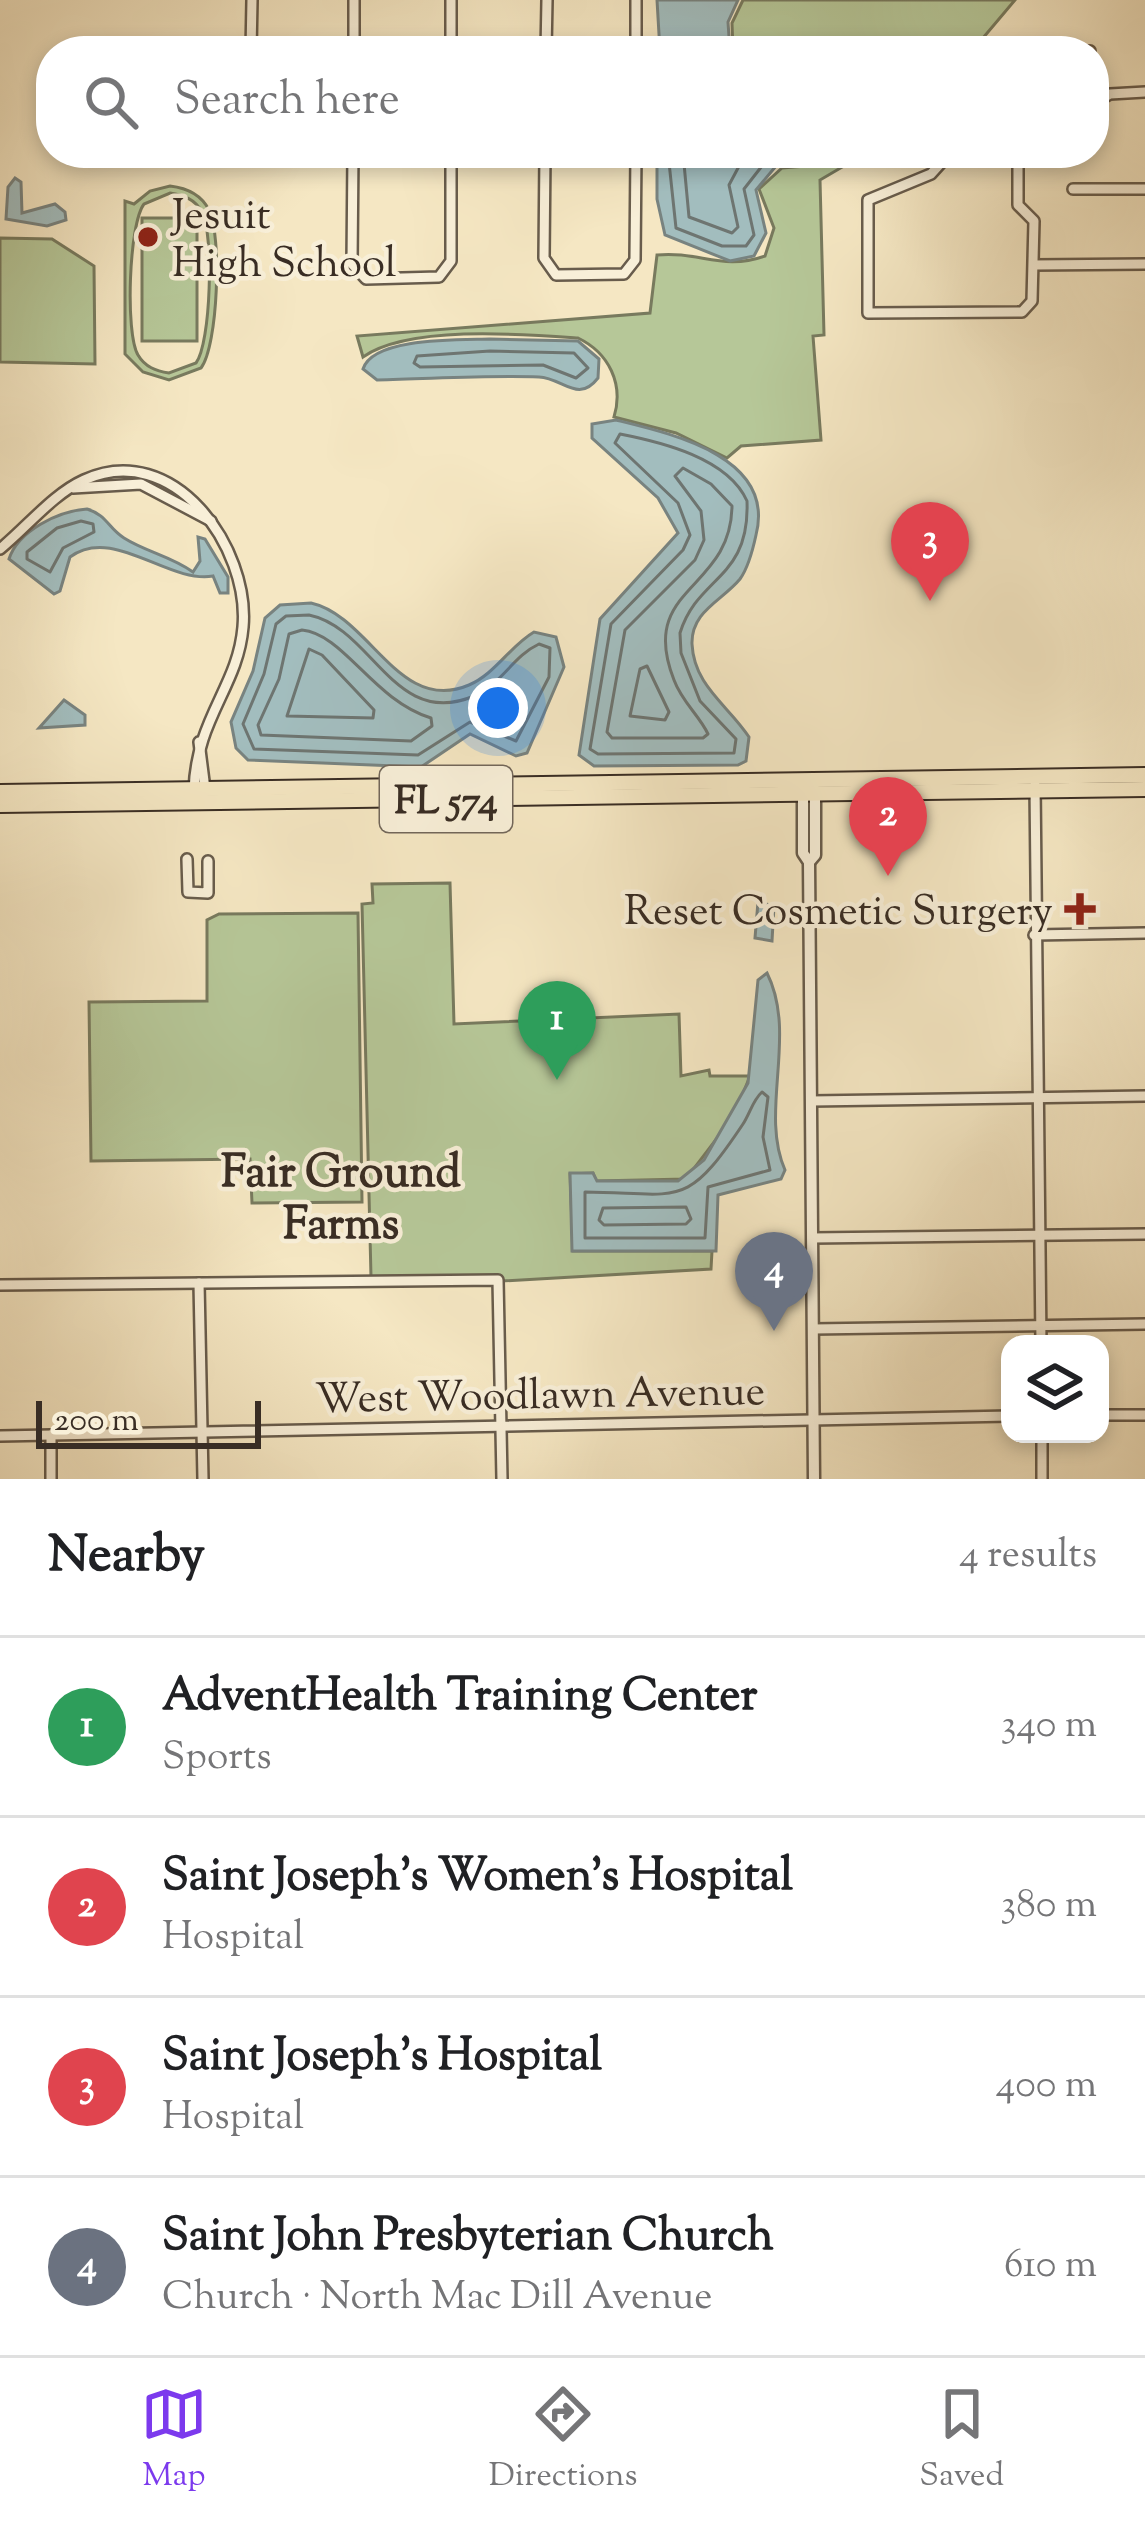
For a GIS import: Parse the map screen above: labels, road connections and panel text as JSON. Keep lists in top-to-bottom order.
{
  "streets": {
    "main road": ["FL 574"],
    "street": ["West Woodlawn Avenue"]
  },
  "districts": ["Fair Ground Farms"],
  "places": {
    "other": ["Jesuit High School"],
    "health": ["Reset Cosmetic Surgery"]
  },
  "scale_bar": "200 m",
  "page": {
    "search": "Search here",
    "pins": [
      "3",
      "2",
      "1",
      "4"
    ],
    "scale": "200 m",
    "heading": ["Nearby", "4 results"],
    "list": [
      {
        "mark": "1",
        "name": "AdventHealth Training Center",
        "note": "Sports",
        "value": "340 m"
      },
      {
        "mark": "2",
        "name": "Saint Joseph's Women's Hospital",
        "note": "Hospital",
        "value": "380 m"
      },
      {
        "mark": "3",
        "name": "Saint Joseph's Hospital",
        "note": "Hospital",
        "value": "400 m"
      },
      {
        "mark": "4",
        "name": "Saint John Presbyterian Church",
        "note": "Church · North Mac Dill Avenue",
        "value": "610 m"
      }
    ],
    "nav": ["Map", "Directions", "Saved"]
  }
}
